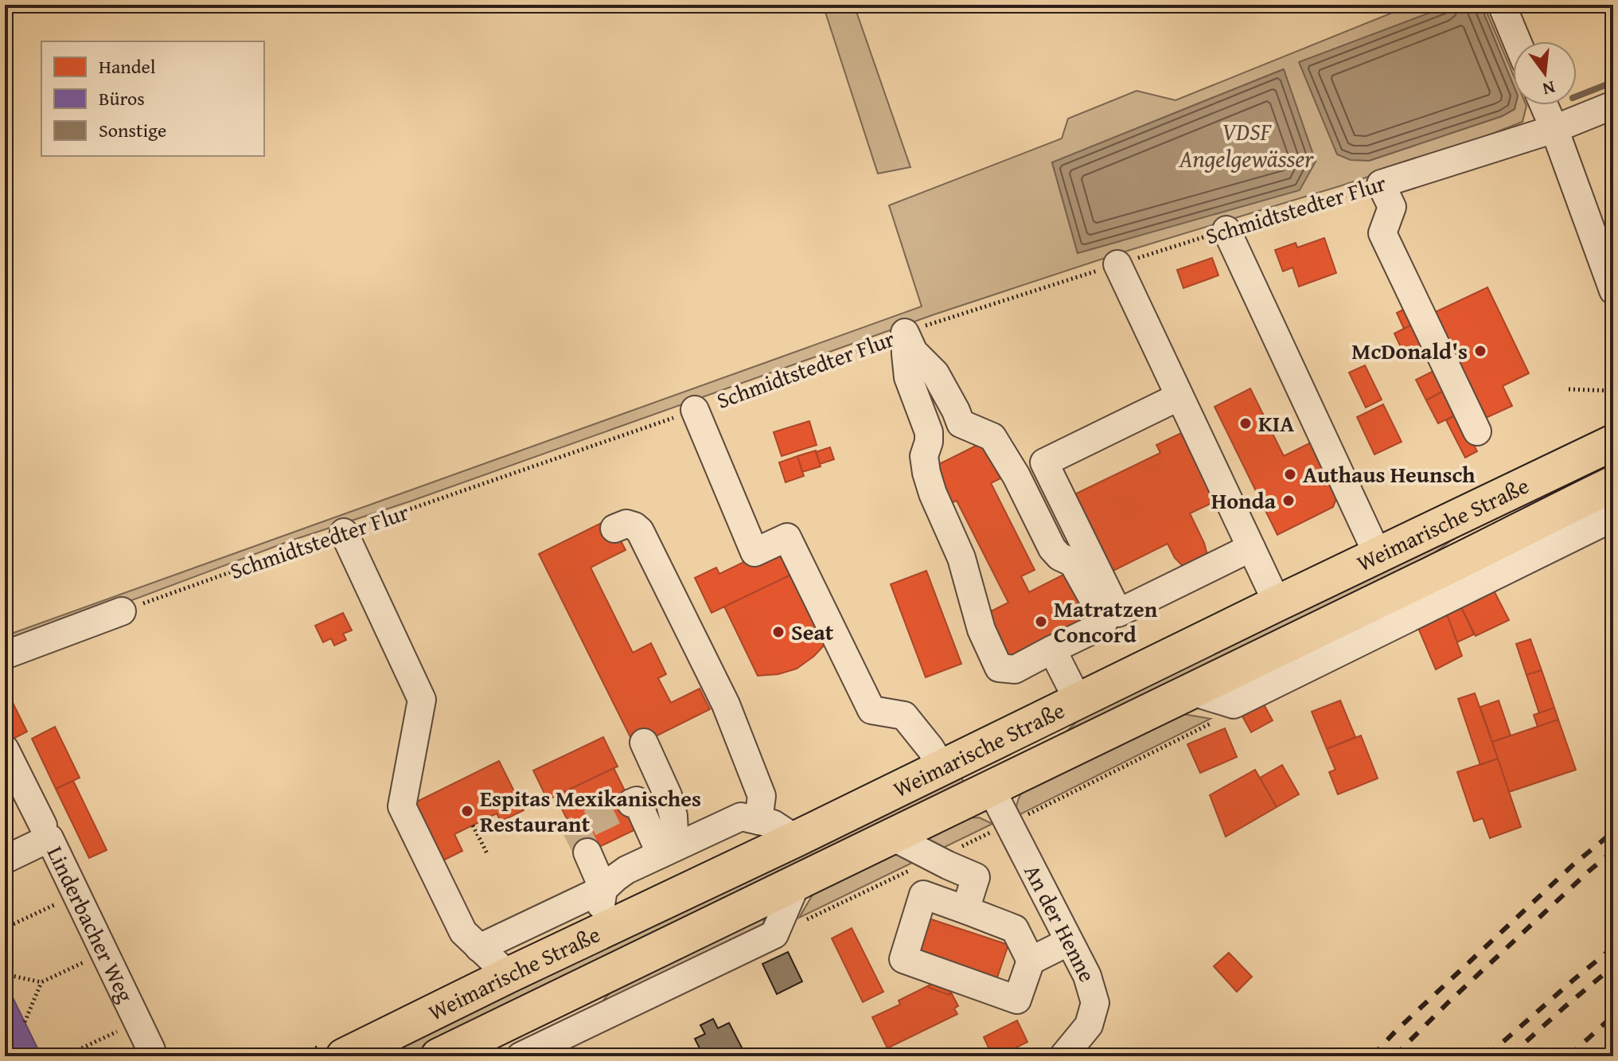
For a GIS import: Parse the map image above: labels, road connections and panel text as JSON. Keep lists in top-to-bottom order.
{
  "streets": {
    "main road": ["Weimarische Straße"],
    "street": ["Schmidtstedter Flur", "An der Henne", "Linderbacher Weg"]
  },
  "crossings": [
    ["Weimarische Straße", "An der Henne"]
  ],
  "water": ["VDSF Angelgewässer"],
  "places": [
    "McDonald's",
    "KIA",
    "Authaus Heunsch",
    "Honda",
    "Matratzen Concord",
    "Seat",
    "Espitas Mexikanisches Restaurant"
  ],
  "legend": ["Handel", "Büros", "Sonstige"],
  "north": "bottom"
}
